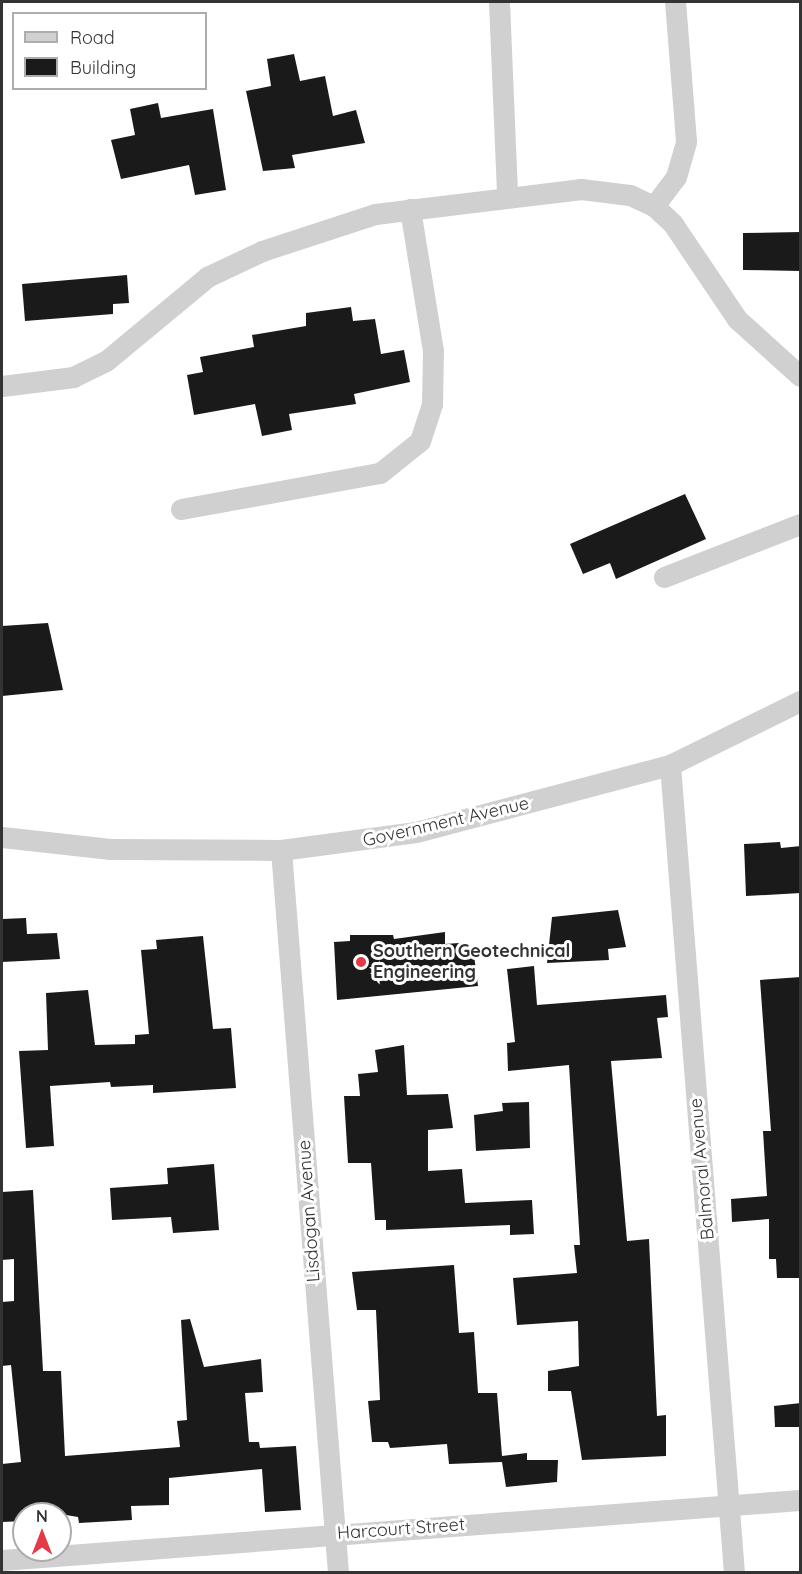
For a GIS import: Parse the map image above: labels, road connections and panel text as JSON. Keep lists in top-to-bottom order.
{
  "streets": {
    "street": [
      "Government Avenue",
      "Balmoral Avenue",
      "Lisdogan Avenue",
      "Harcourt Street"
    ]
  },
  "crossings": [
    ["Government Avenue", "Balmoral Avenue"],
    ["Government Avenue", "Lisdogan Avenue"],
    ["Balmoral Avenue", "Harcourt Street"],
    ["Lisdogan Avenue", "Harcourt Street"]
  ],
  "places": ["Southern Geotechnical Engineering"],
  "legend": ["Road", "Building"],
  "north": "top"
}
